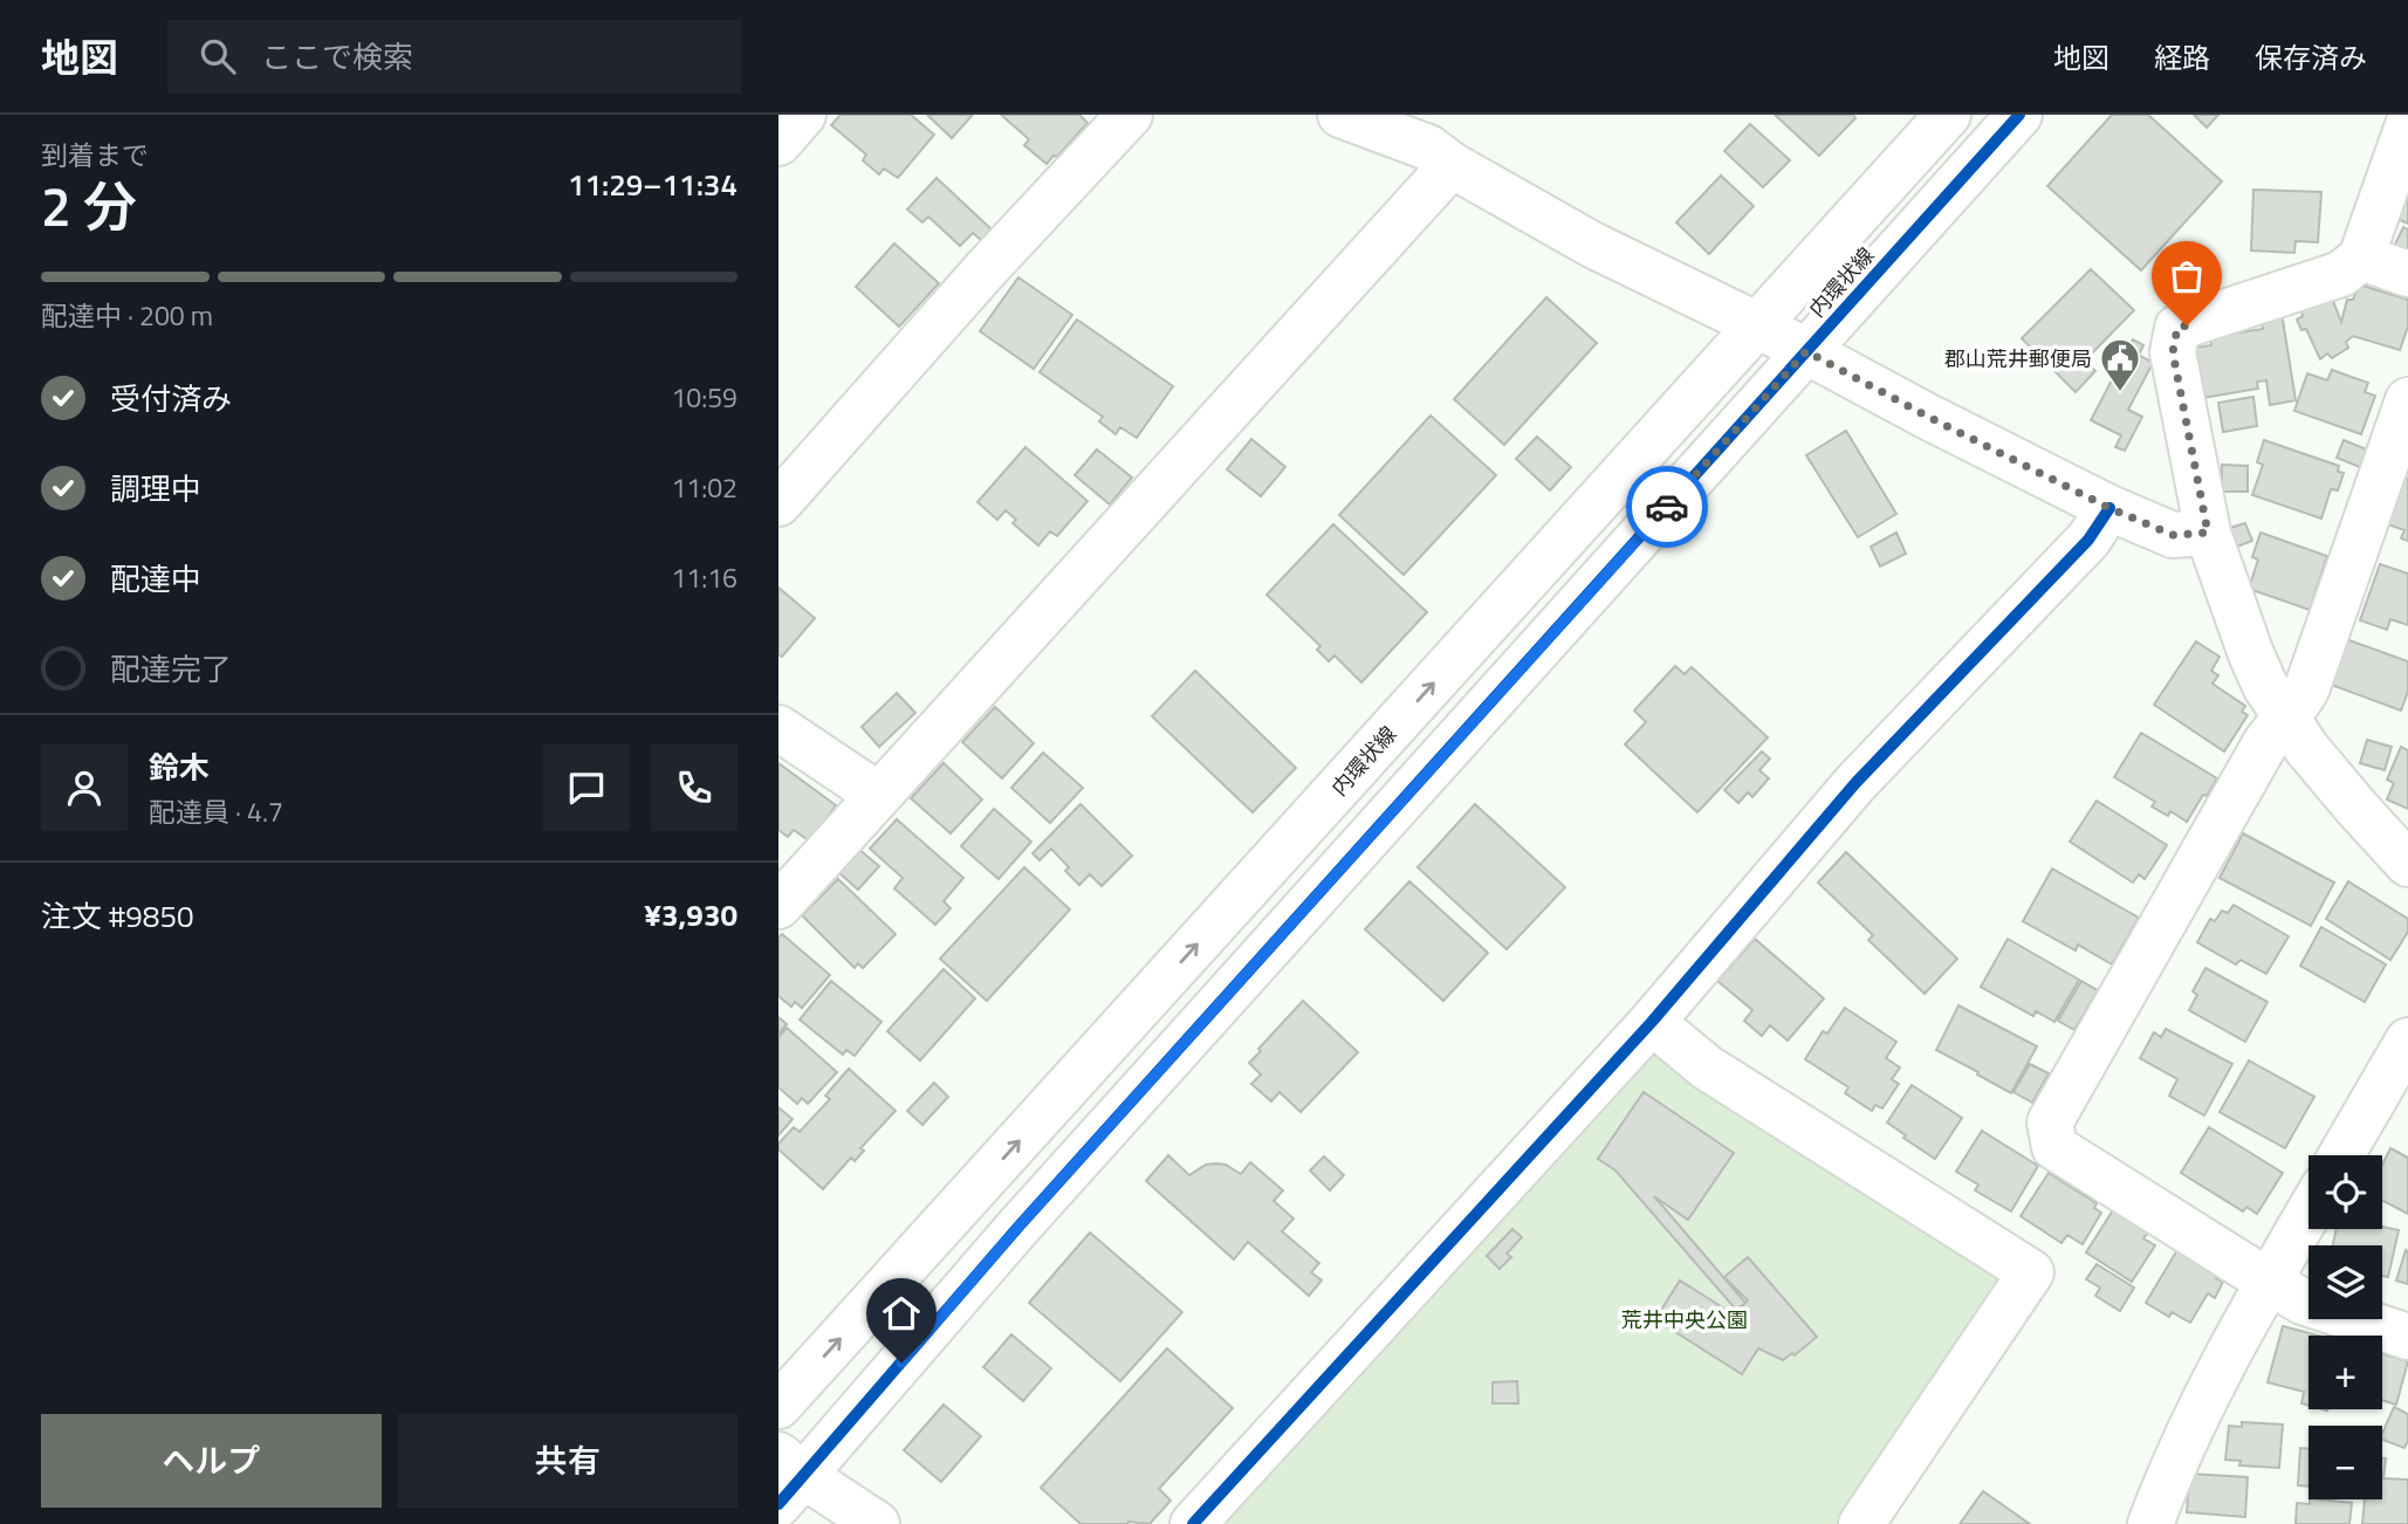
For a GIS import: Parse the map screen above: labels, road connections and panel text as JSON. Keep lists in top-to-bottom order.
{
  "streets": {
    "street": ["内環状線"]
  },
  "parks": ["荒井中央公園"],
  "places": {
    "public building": ["郡山荒井郵便局"]
  },
  "page": {
    "header": "地図",
    "search": "ここで検索",
    "nav": ["地図", "経路", "保存済み"],
    "heading": ["2 分", "到着まで", "11:29–11:34"],
    "panel": [
      "鈴木",
      "配達員 · 4.7",
      "注文 #9850",
      "¥3,930"
    ],
    "bar": "配達中 · 200 m",
    "list": [
      ["受付済み", "10:59"],
      ["調理中", "11:02"],
      ["配達中", "11:16"],
      "配達完了"
    ],
    "map_buttons": ["+", "−"],
    "buttons": ["ヘルプ", "共有"]
  }
}
